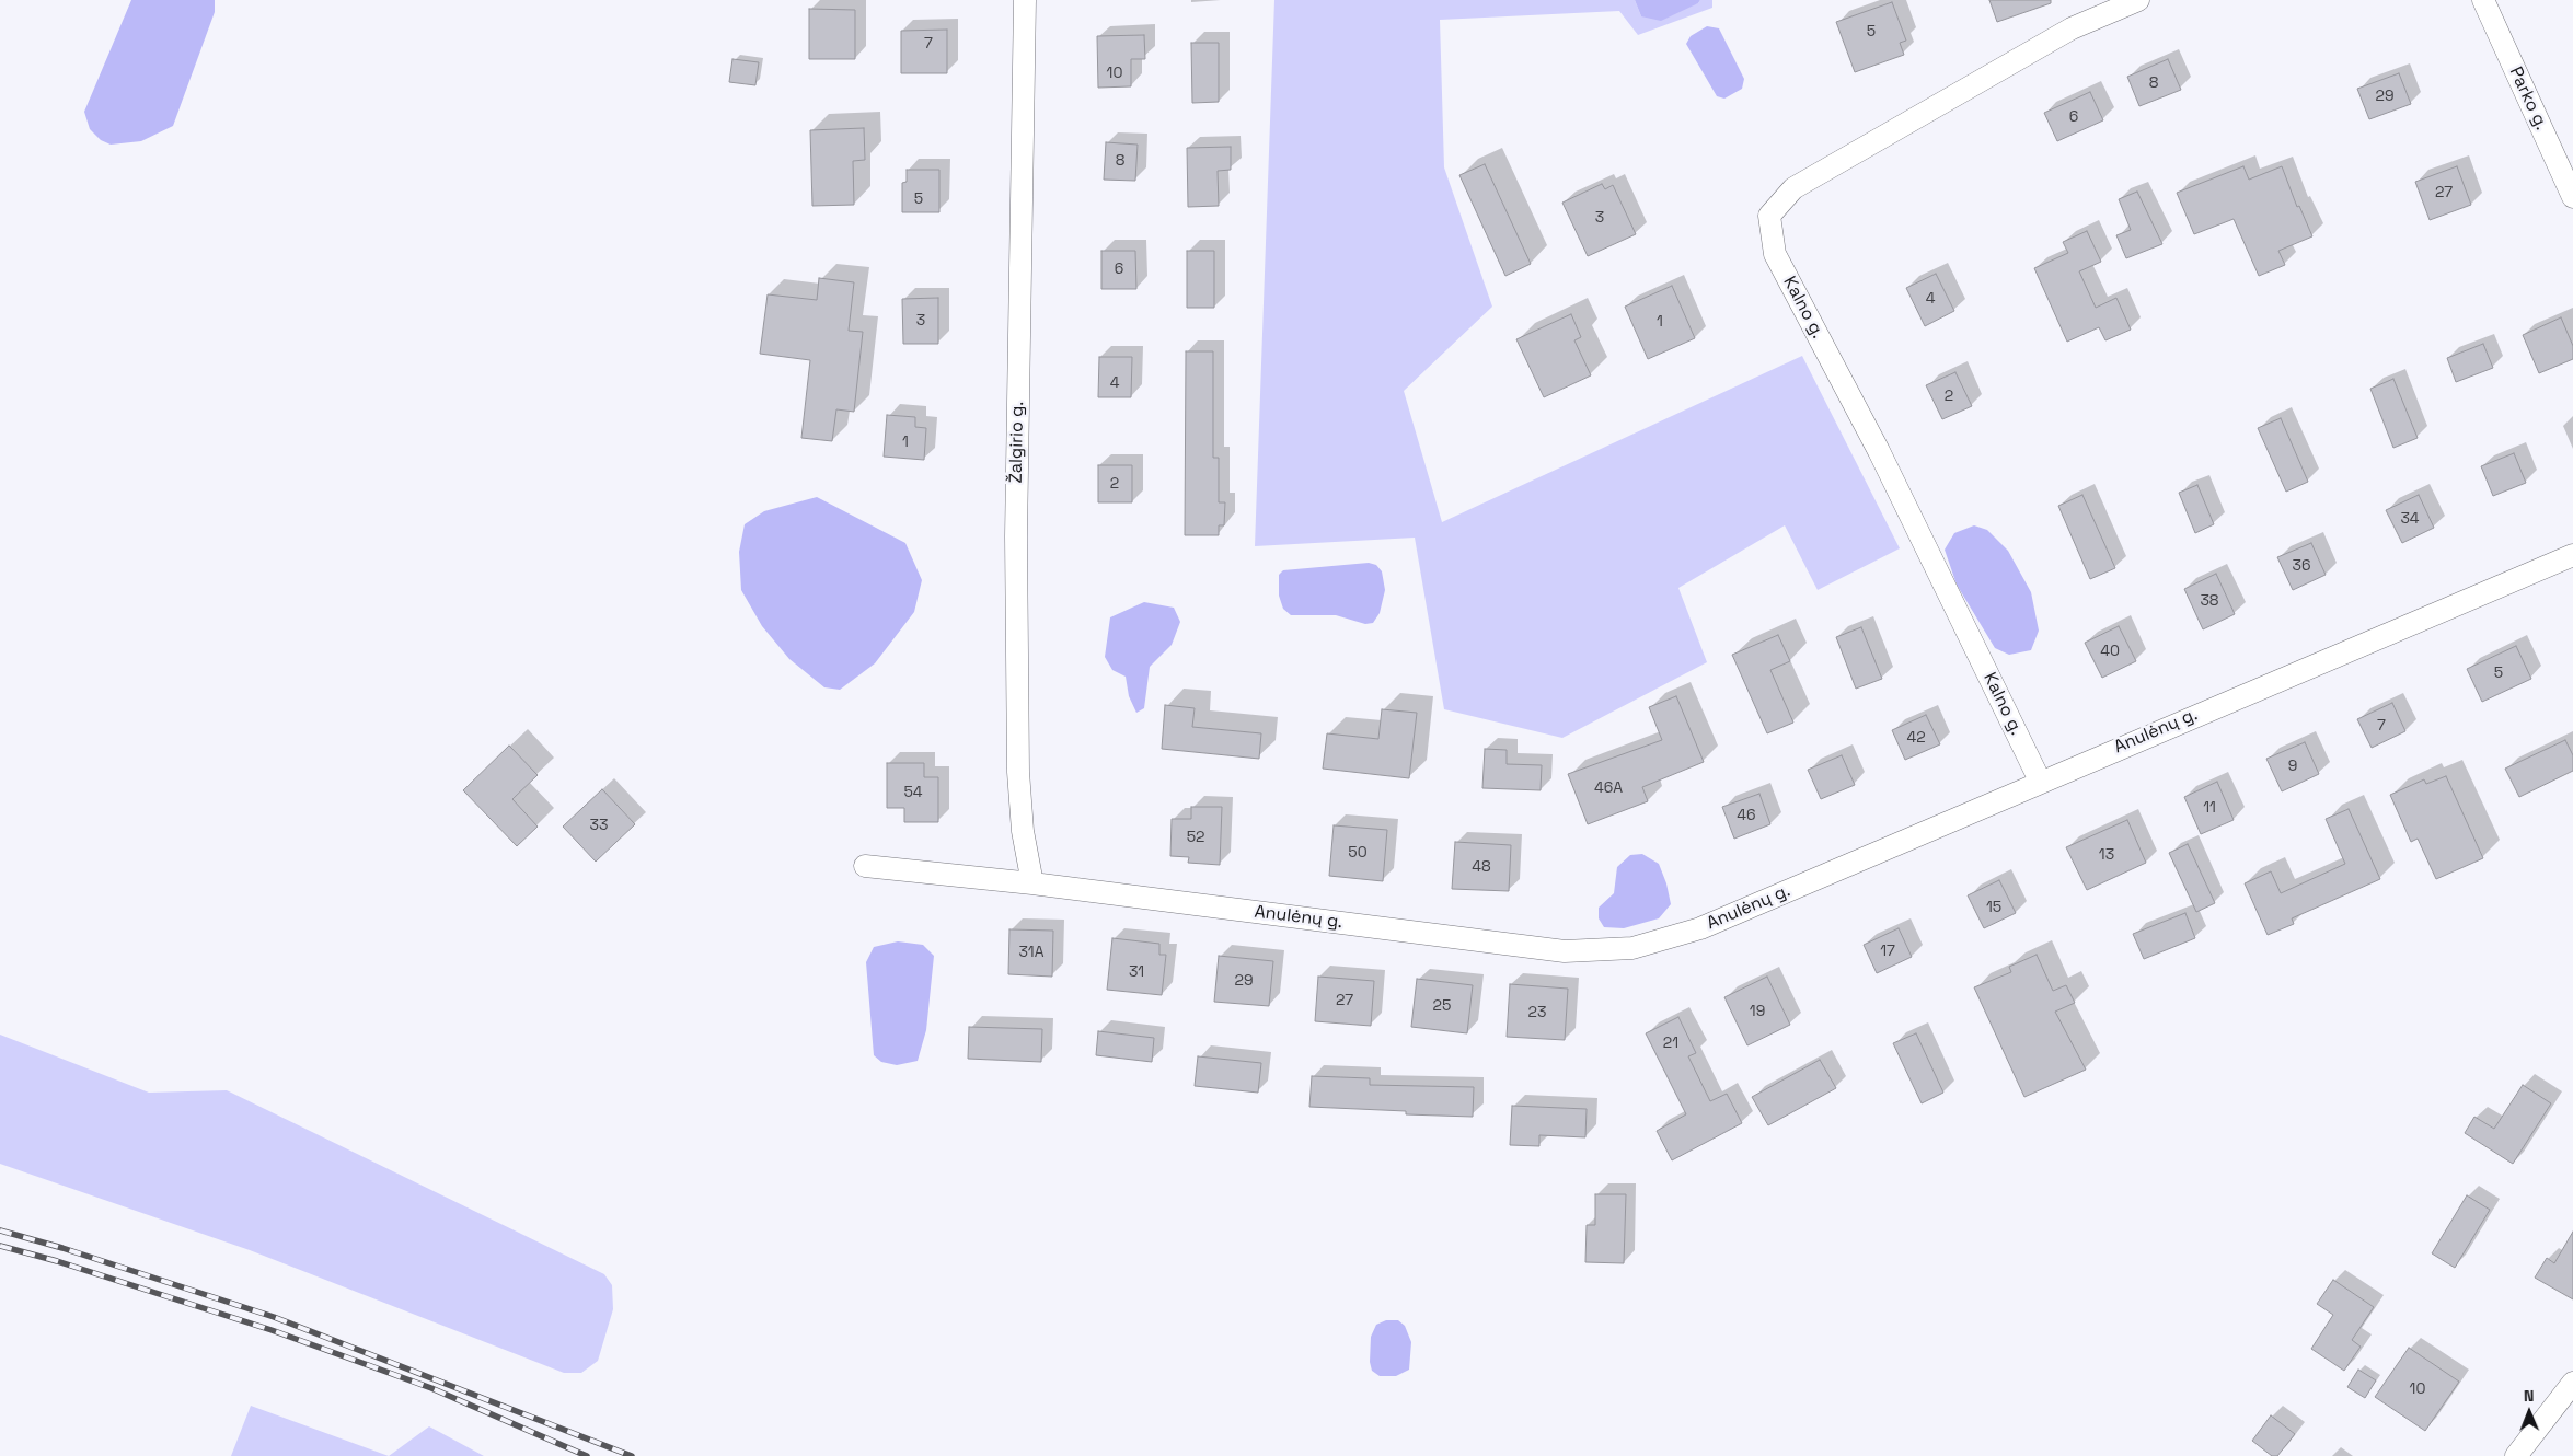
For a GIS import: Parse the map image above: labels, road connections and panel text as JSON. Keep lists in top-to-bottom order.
{
  "streets": {
    "street": [
      "Parko g.",
      "Kalno g.",
      "Žalgirio g.",
      "Anulėnų g."
    ]
  },
  "crossings": [
    ["Kalno g.", "Anulėnų g."],
    ["Žalgirio g.", "Anulėnų g."]
  ],
  "house_numbers": [
    "5",
    "7",
    "10",
    "8",
    "29",
    "6",
    "8",
    "27",
    "5",
    "3",
    "6",
    "4",
    "3",
    "1",
    "4",
    "2",
    "1",
    "2",
    "34",
    "36",
    "38",
    "40",
    "5",
    "7",
    "42",
    "9",
    "46A",
    "54",
    "11",
    "46",
    "33",
    "52",
    "50",
    "13",
    "48",
    "15",
    "17",
    "31A",
    "31",
    "29",
    "27",
    "25",
    "19",
    "23",
    "21",
    "10"
  ],
  "north": "top"
}
